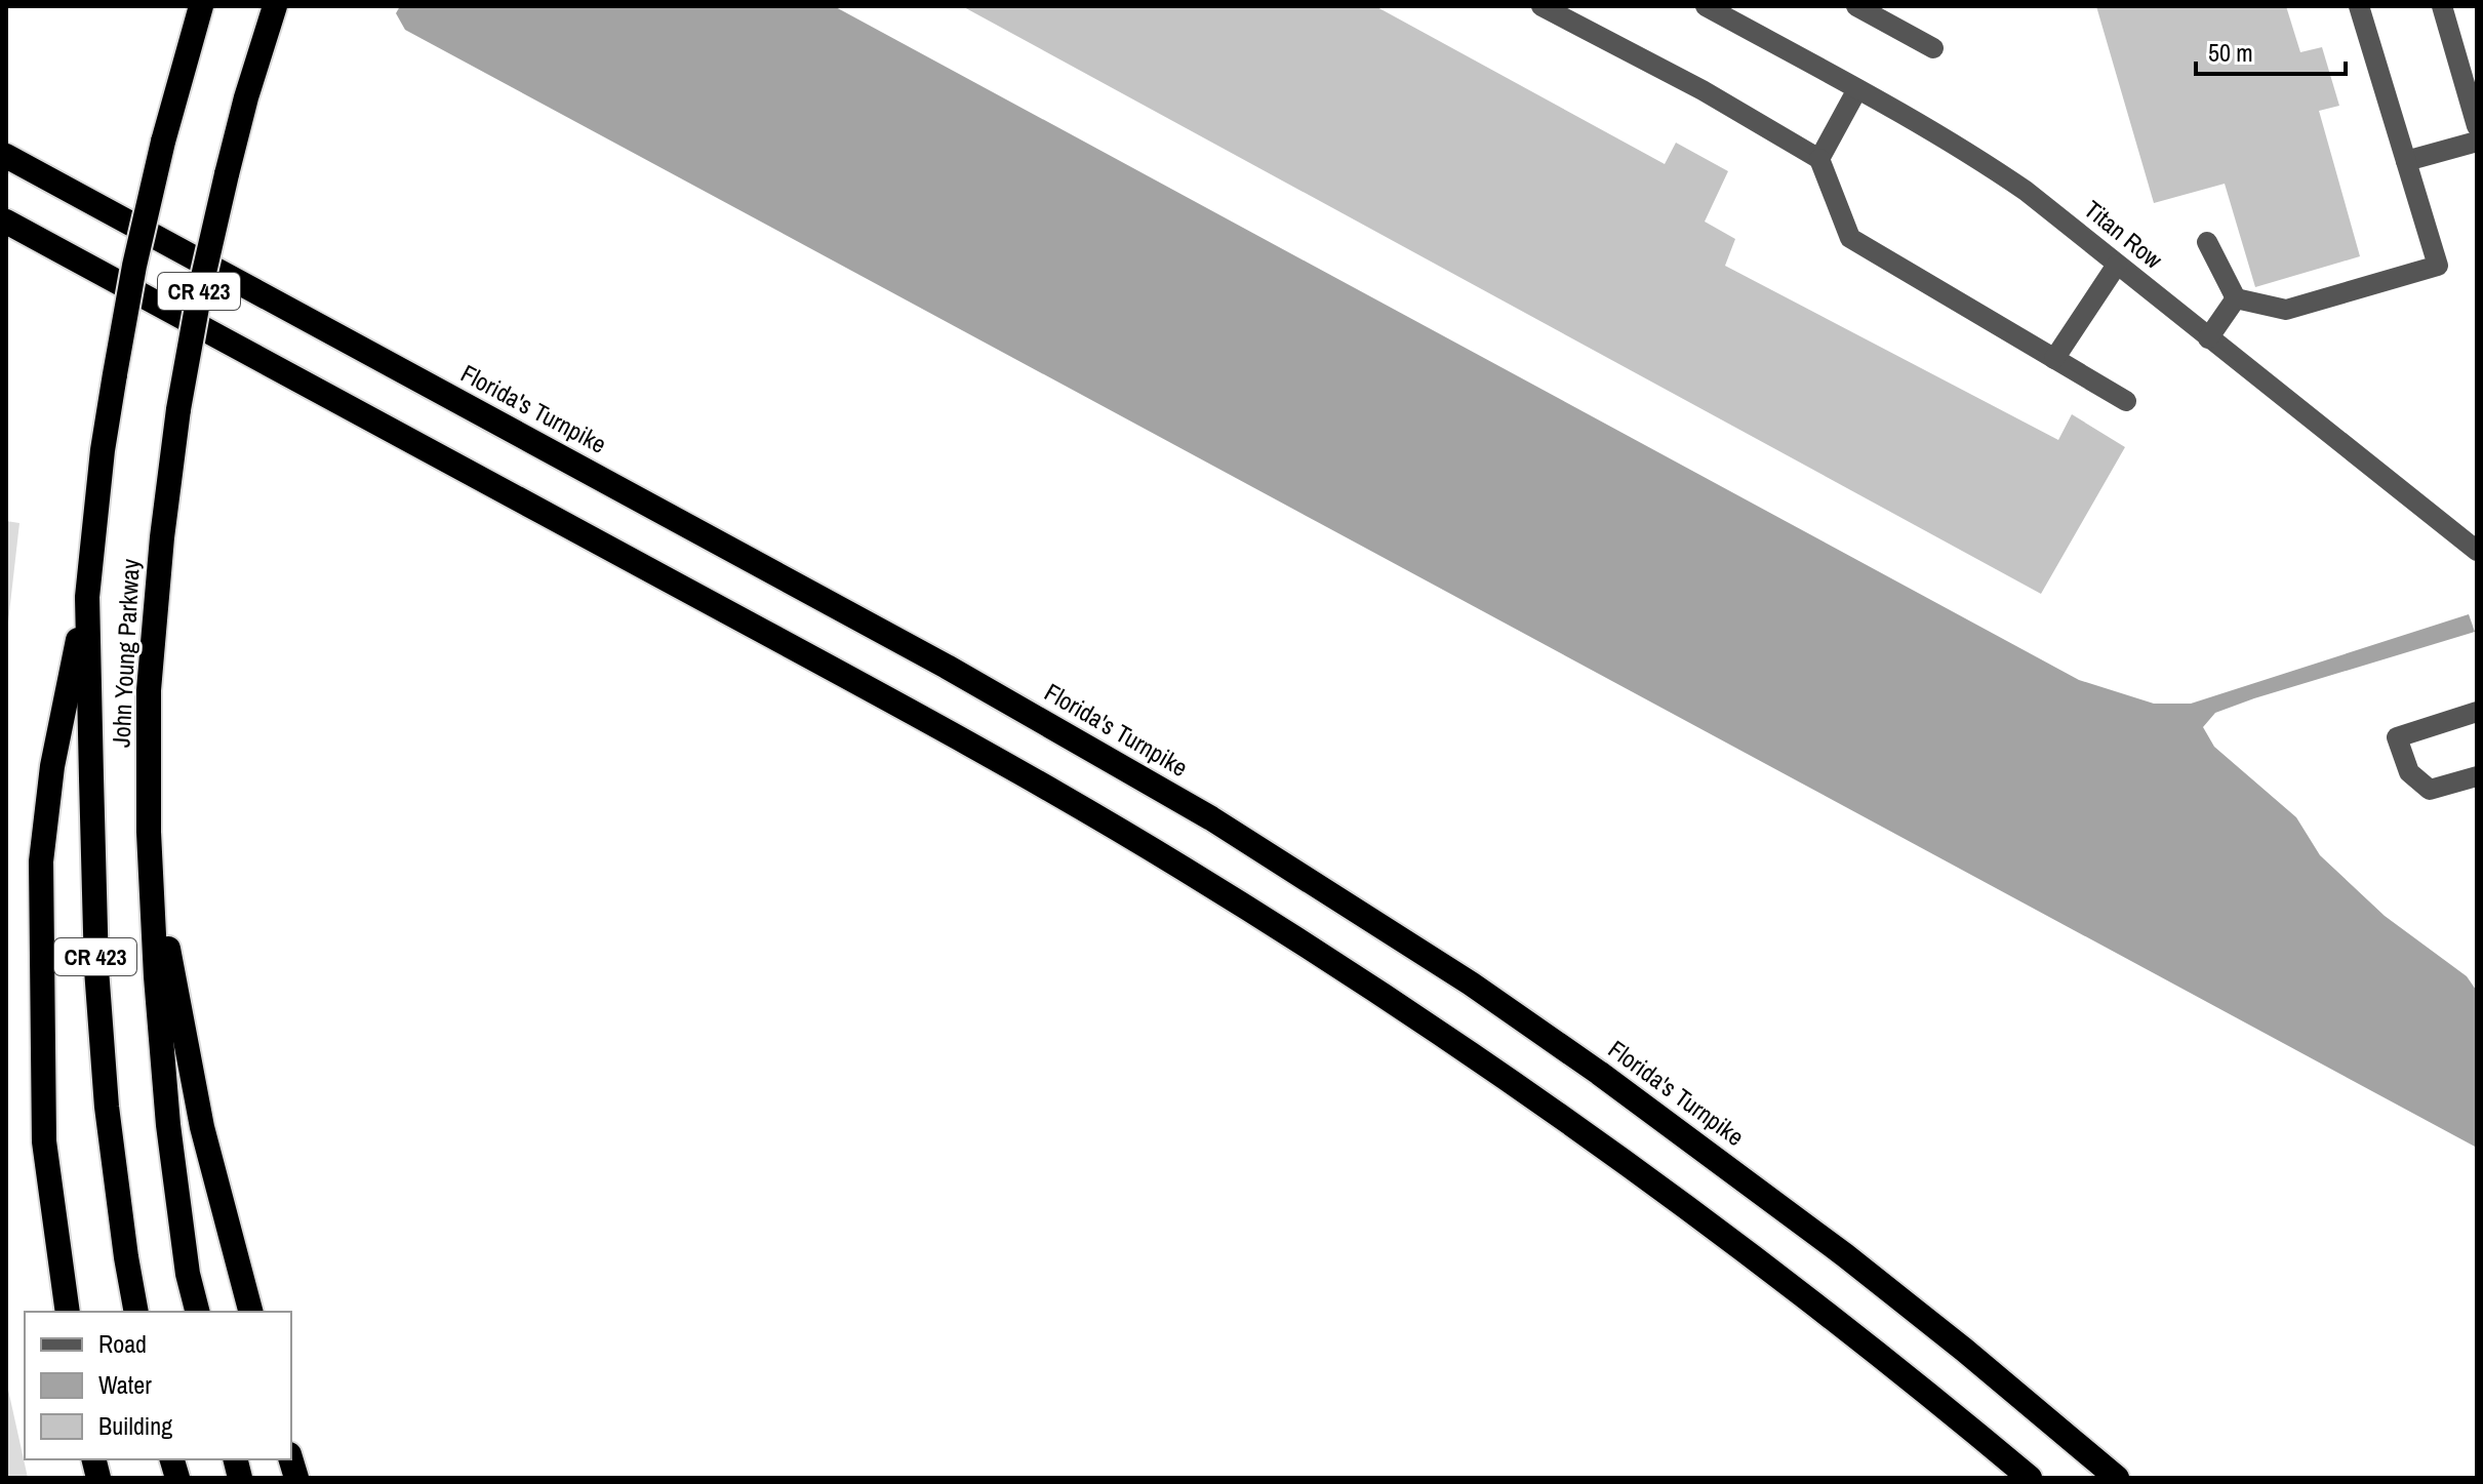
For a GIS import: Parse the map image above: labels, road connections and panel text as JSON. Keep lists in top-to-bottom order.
{
  "streets": {
    "highway": ["CR 423", "Florida's Turnpike", "John Young Parkway"],
    "street": ["Titan Row"]
  },
  "legend": ["Road", "Water", "Building"],
  "scale_bar": "50 m"
}
